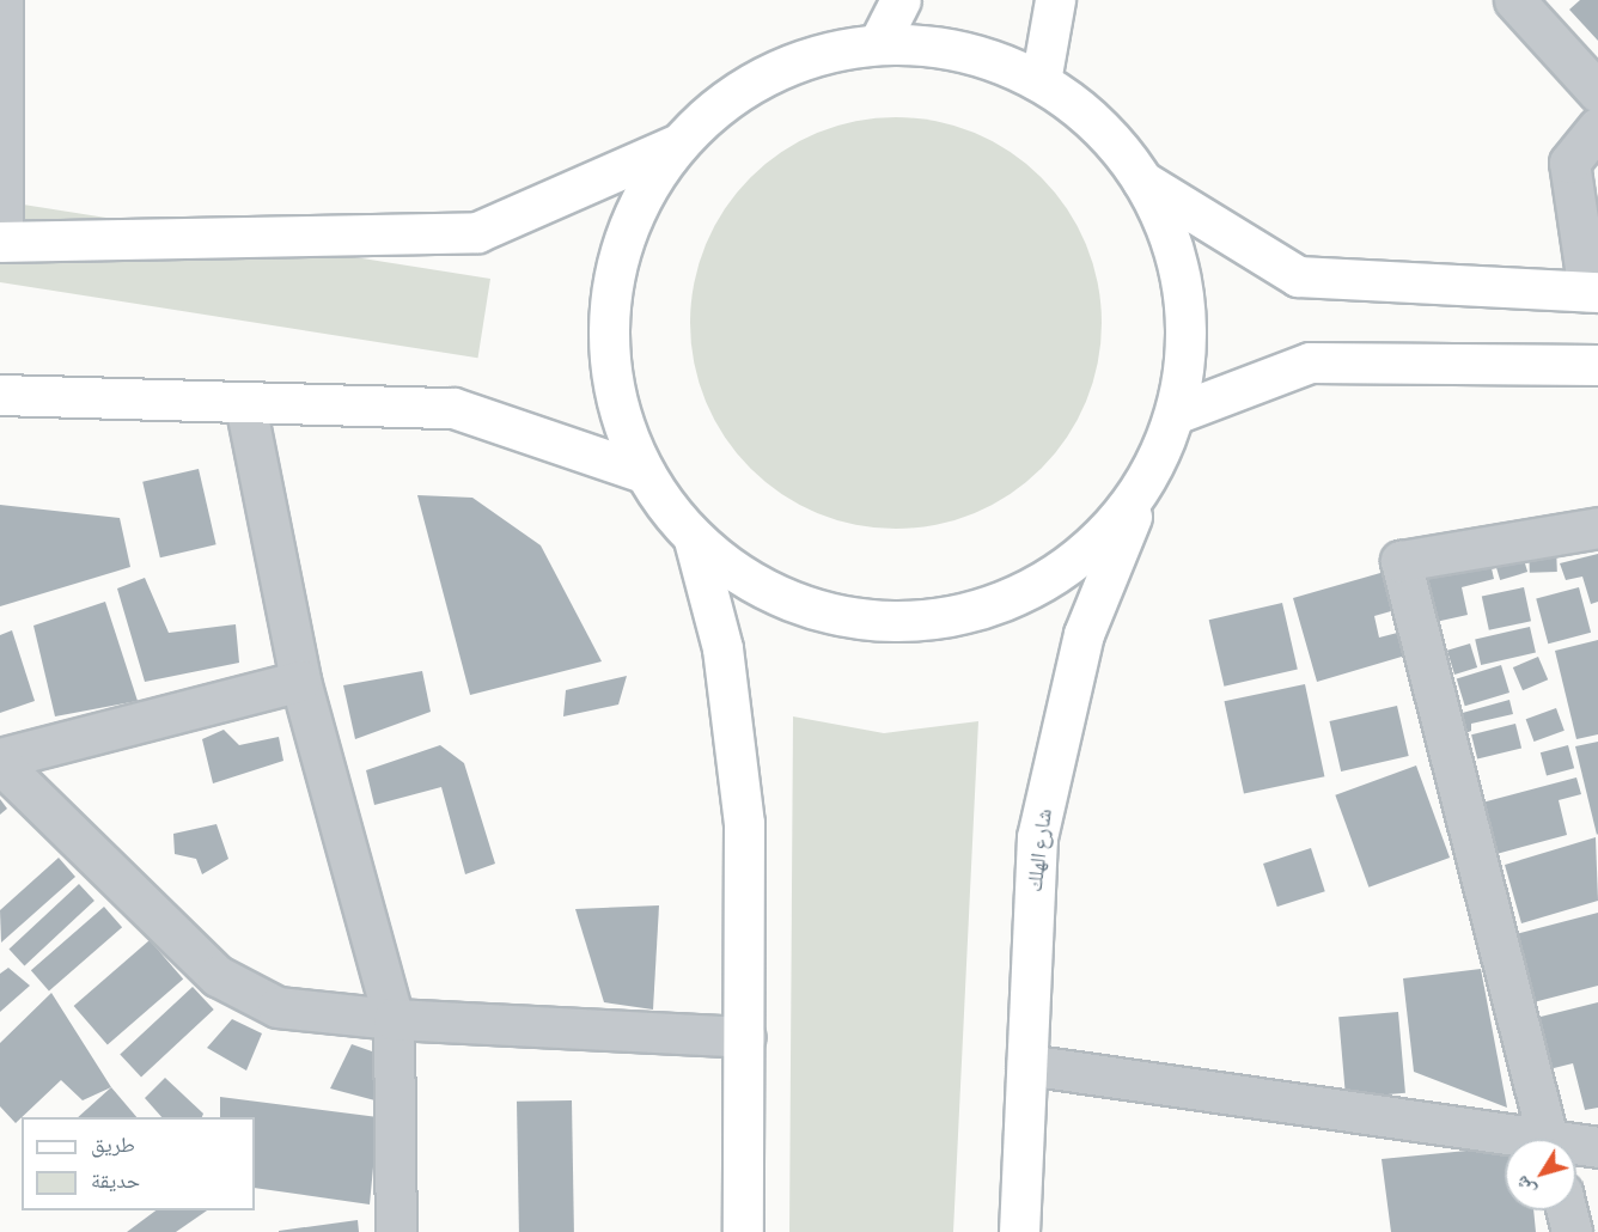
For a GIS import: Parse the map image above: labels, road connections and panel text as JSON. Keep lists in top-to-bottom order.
{
  "streets": {
    "main road": ["شارع الهلك"]
  },
  "legend": ["طريق", "حديقة"],
  "north": "bottom left"
}
